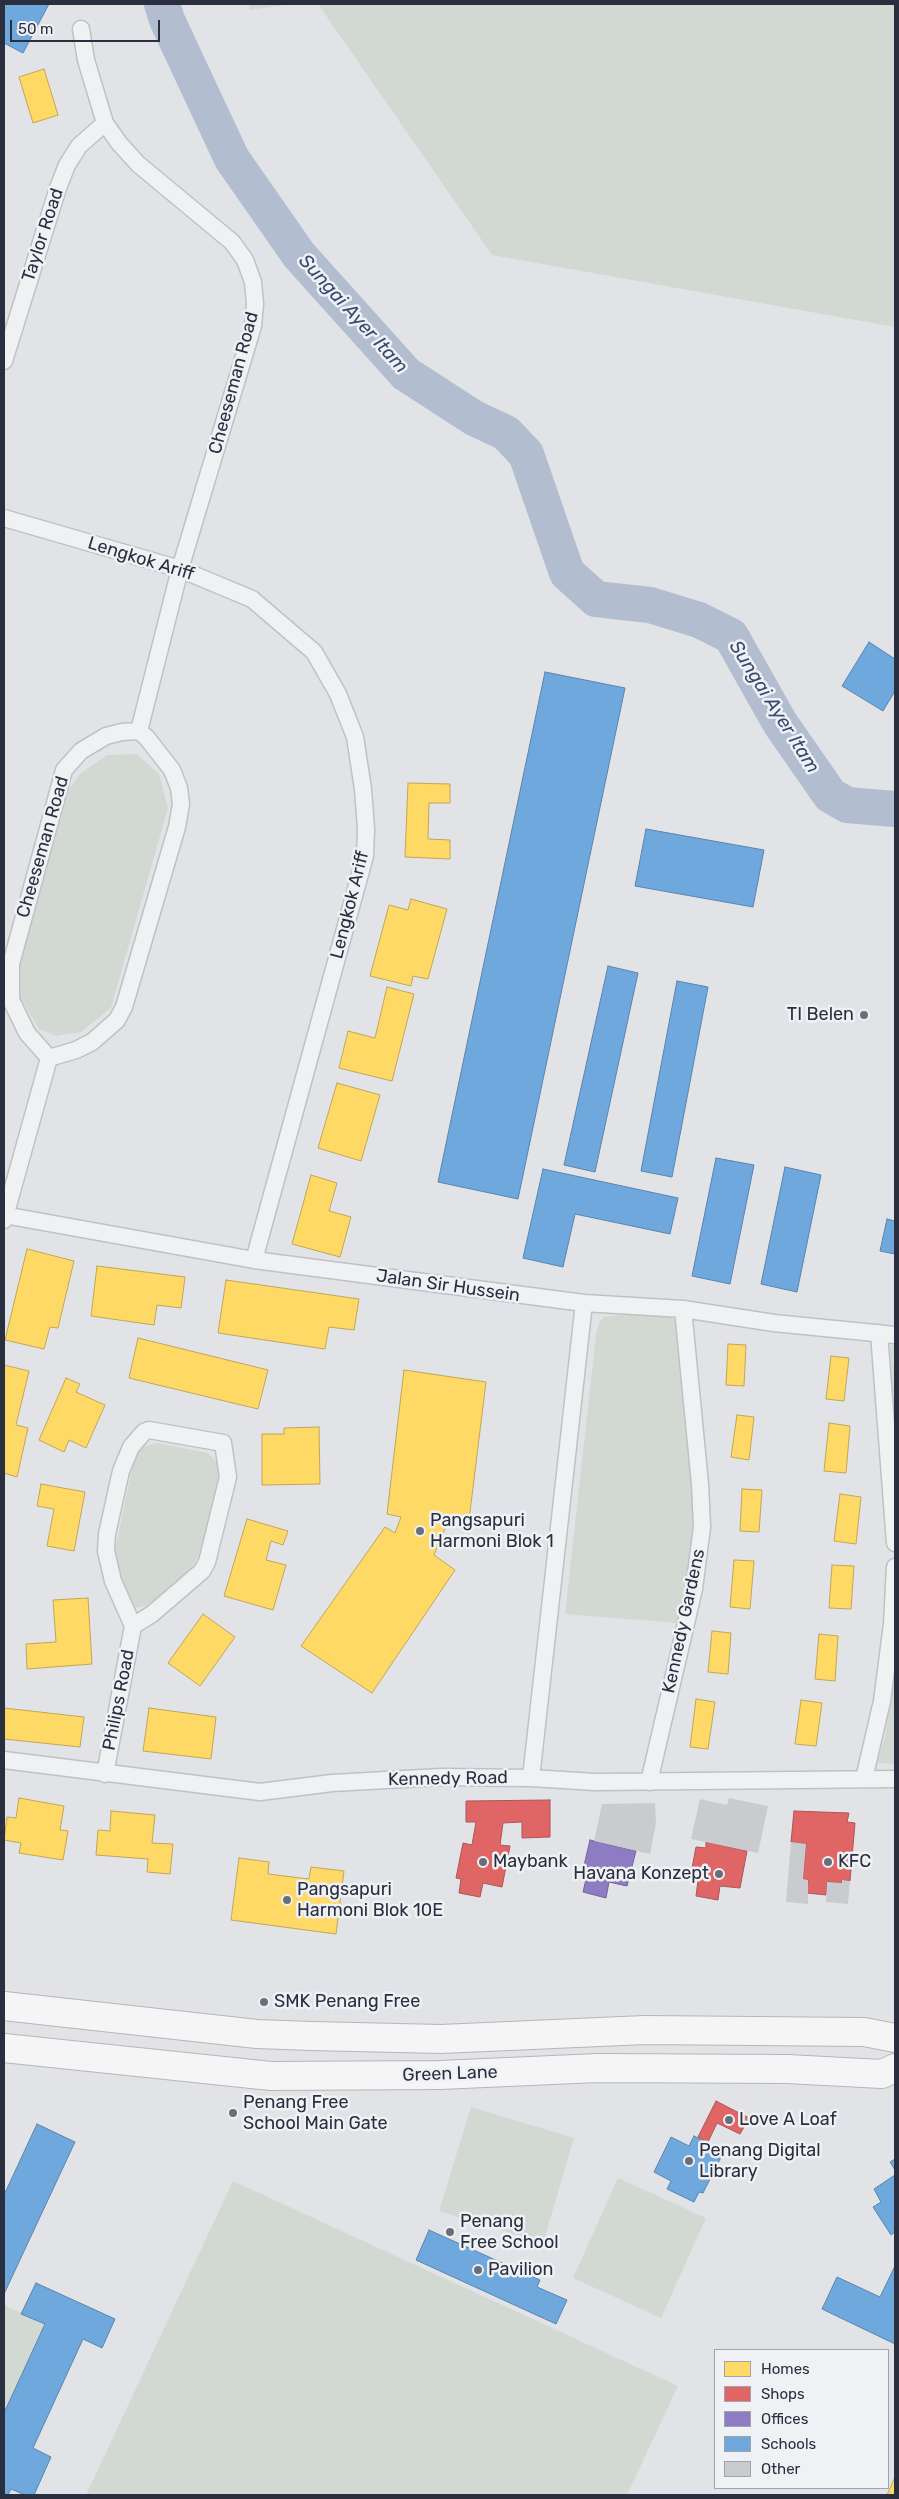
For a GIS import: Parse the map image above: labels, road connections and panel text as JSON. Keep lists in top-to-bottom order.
{
  "streets": {
    "highway": ["Green Lane"],
    "street": [
      "Taylor Road",
      "Cheeseman Road",
      "Lengkok Ariff",
      "Jalan Sir Hussein",
      "Kennedy Gardens",
      "Philips Road",
      "Kennedy Road"
    ]
  },
  "crossings": [
    ["Taylor Road", "Cheeseman Road"],
    ["Cheeseman Road", "Lengkok Ariff"],
    ["Lengkok Ariff", "Jalan Sir Hussein"],
    ["Jalan Sir Hussein", "Kennedy Gardens"],
    ["Kennedy Gardens", "Kennedy Road"],
    ["Philips Road", "Kennedy Road"]
  ],
  "water": ["Sungai Ayer Itam"],
  "places": [
    "TI Belen",
    "Pangsapuri Harmoni Blok 1",
    "Maybank",
    "KFC",
    "Havana Konzept",
    "Pangsapuri Harmoni Blok 10E",
    "SMK Penang Free",
    "Penang Free School Main Gate",
    "Love A Loaf",
    "Penang Digital Library",
    "Penang Free School",
    "Pavilion"
  ],
  "legend": [
    "Homes",
    "Shops",
    "Offices",
    "Schools",
    "Other"
  ],
  "scale_bar": "50 m"
}
